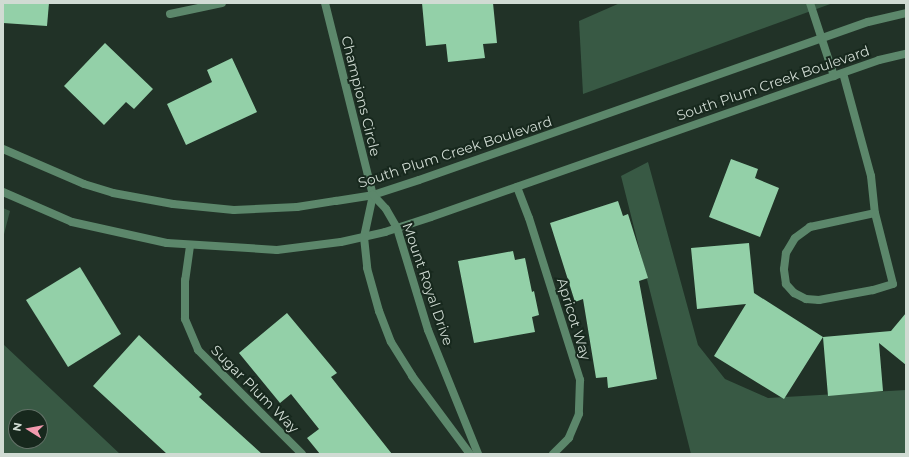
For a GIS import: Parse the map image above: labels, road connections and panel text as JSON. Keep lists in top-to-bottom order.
{
  "streets": {
    "street": [
      "South Plum Creek Boulevard",
      "Champions Circle",
      "Mount Royal Drive",
      "Apricot Way",
      "Sugar Plum Way"
    ]
  },
  "crossings": [
    ["South Plum Creek Boulevard", "Champions Circle"],
    ["South Plum Creek Boulevard", "Mount Royal Drive"],
    ["South Plum Creek Boulevard", "Apricot Way"],
    ["South Plum Creek Boulevard", "Sugar Plum Way"],
    ["Champions Circle", "Mount Royal Drive"]
  ],
  "north": "left"
}
